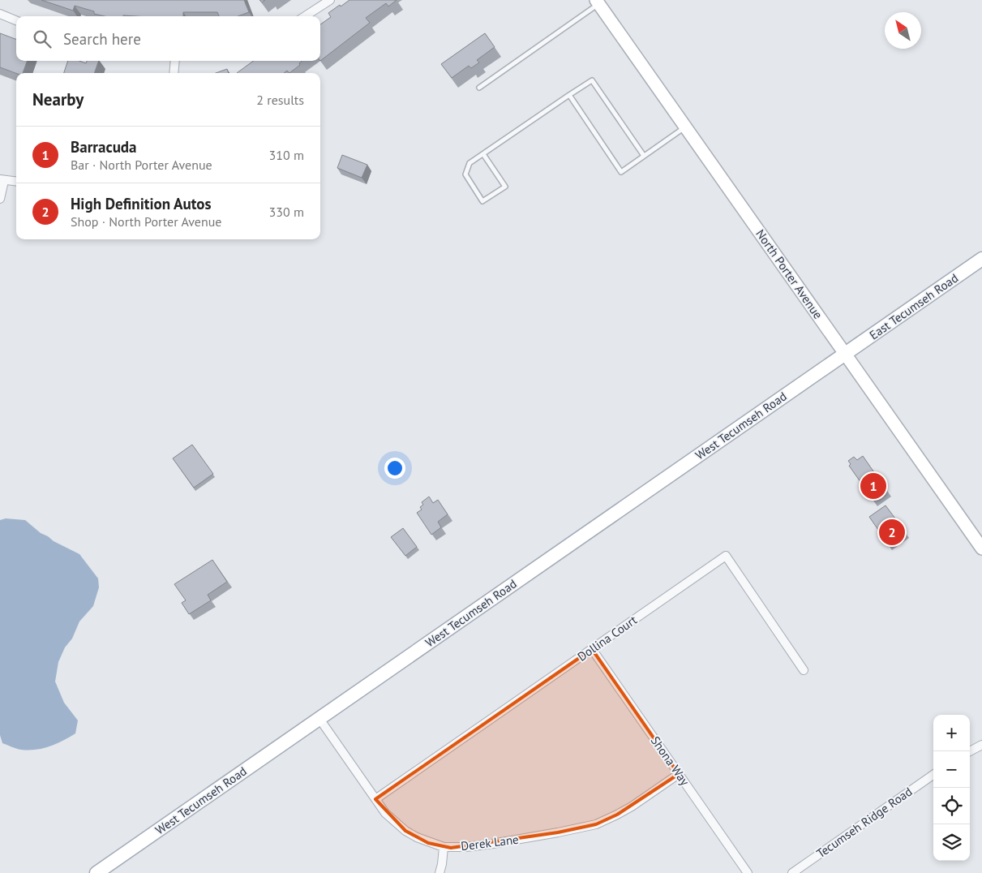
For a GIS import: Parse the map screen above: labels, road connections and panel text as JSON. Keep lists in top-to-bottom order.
{
  "streets": {
    "main road": ["North Porter Avenue", "East Tecumseh Road", "West Tecumseh Road"],
    "street": [
      "Dollina Court",
      "Shona Way",
      "Tecumseh Ridge Road",
      "Derek Lane"
    ]
  },
  "crossings": [
    ["North Porter Avenue", "East Tecumseh Road"],
    ["North Porter Avenue", "West Tecumseh Road"],
    ["East Tecumseh Road", "West Tecumseh Road"],
    ["West Tecumseh Road", "Derek Lane"],
    ["Dollina Court", "Shona Way"],
    ["Dollina Court", "Derek Lane"],
    ["Shona Way", "Derek Lane"]
  ],
  "north": "top left",
  "page": {
    "search": "Search here",
    "heading": ["Nearby", "2 results"],
    "list": [
      {
        "mark": "1",
        "name": "Barracuda",
        "note": "Bar · North Porter Avenue",
        "value": "310 m"
      },
      {
        "mark": "2",
        "name": "High Definition Autos",
        "note": "Shop · North Porter Avenue",
        "value": "330 m"
      }
    ],
    "pins": ["1", "2"],
    "map_buttons": ["+", "−"]
  }
}
